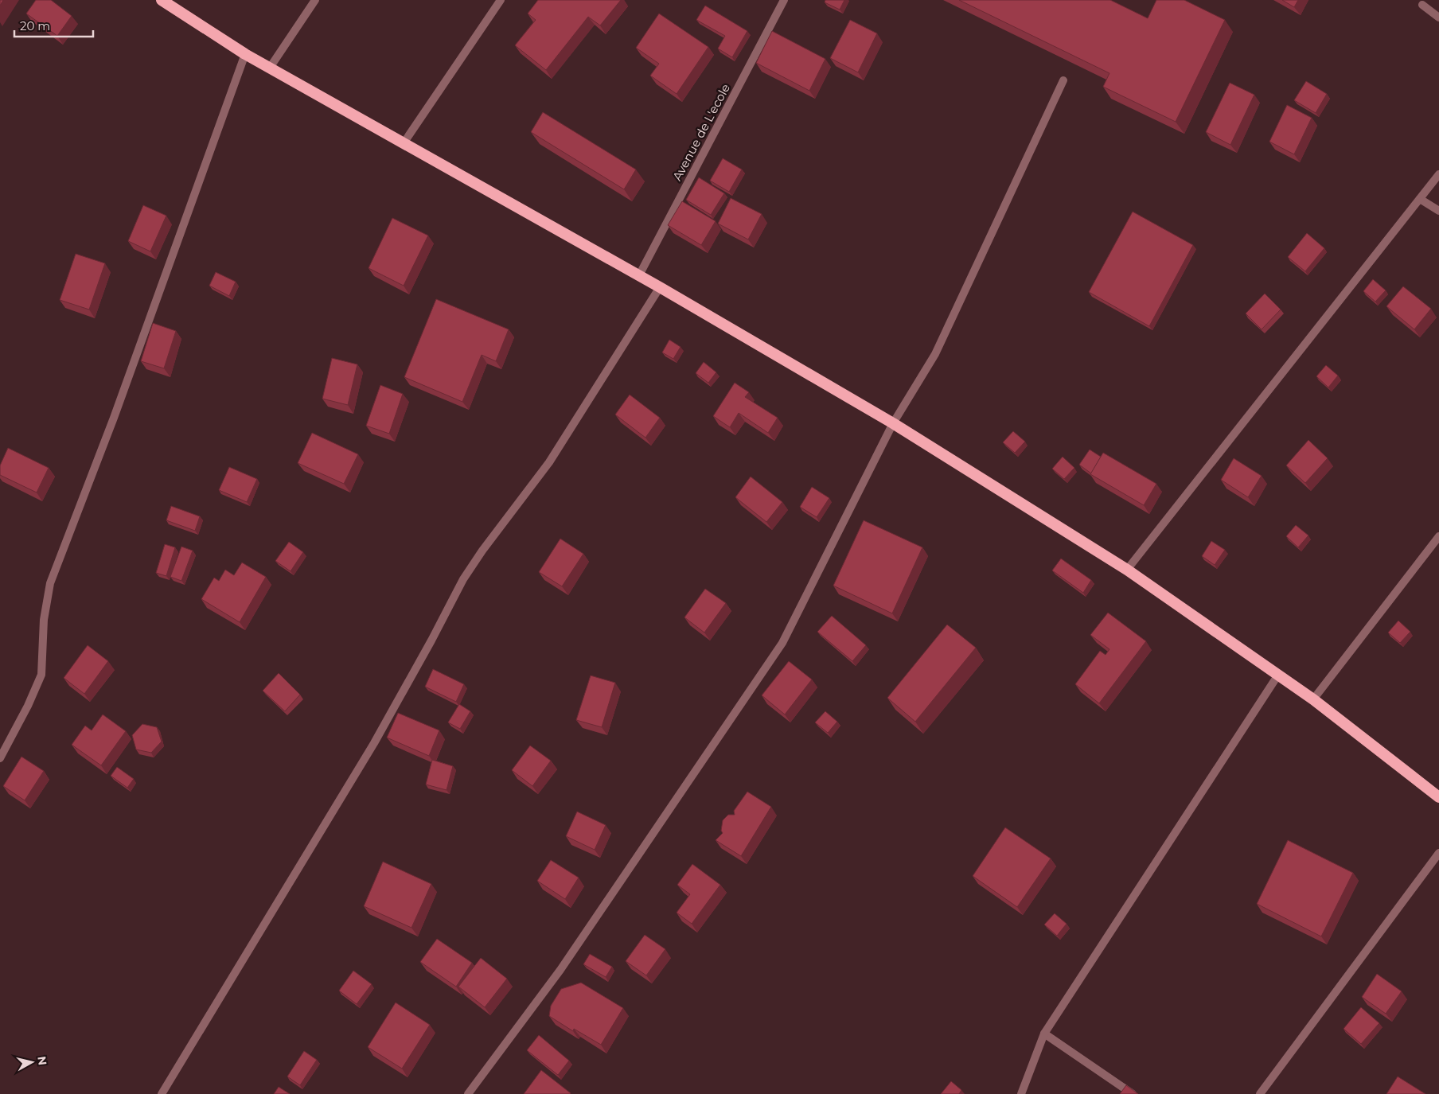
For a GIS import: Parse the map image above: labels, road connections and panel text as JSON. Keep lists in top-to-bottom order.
{
  "streets": {
    "street": ["Avenue de L'ecole"]
  },
  "scale_bar": "20 m",
  "north": "right"
}
